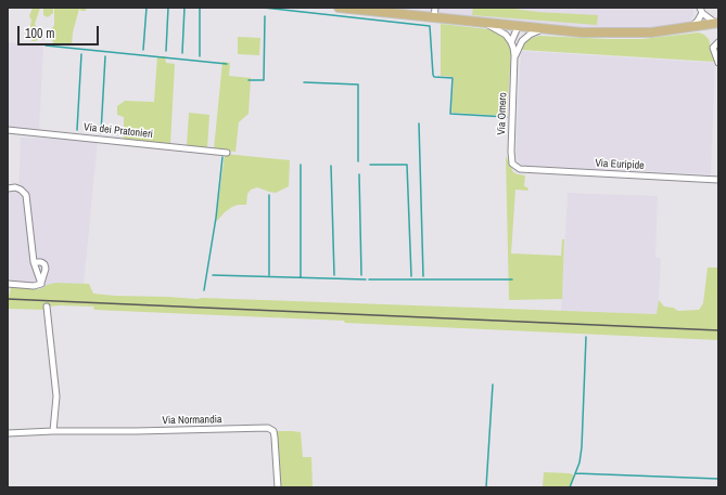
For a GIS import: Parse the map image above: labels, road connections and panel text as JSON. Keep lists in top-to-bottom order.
{
  "streets": {
    "street": [
      "Via Omero",
      "Via dei Pratonieri",
      "Via Euripide",
      "Via Normandia"
    ]
  },
  "crossings": [
    ["Via Omero", "Via Euripide"]
  ],
  "scale_bar": "100 m"
}
